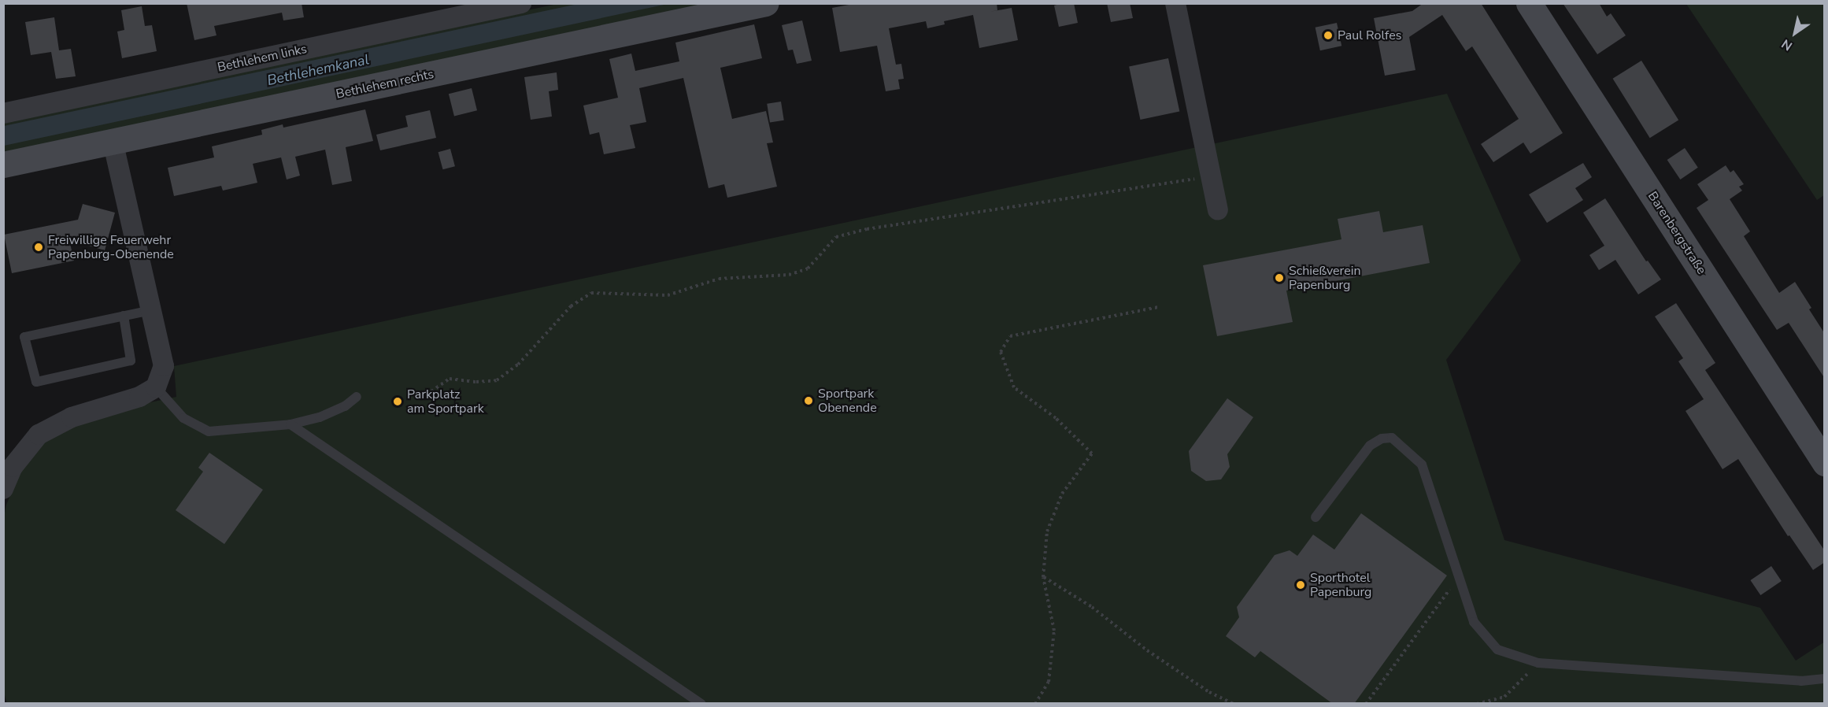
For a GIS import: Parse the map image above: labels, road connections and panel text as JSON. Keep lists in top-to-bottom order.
{
  "streets": {
    "street": ["Bethlehem links", "Bethlehem rechts", "Barenbergstraße"]
  },
  "water": ["Bethlehemkanal"],
  "places": [
    "Paul Rolfes",
    "Freiwillige Feuerwehr Papenburg-Obenende",
    "Schießverein Papenburg",
    "Sportpark Obenende",
    "Parkplatz am Sportpark",
    "Sporthotel Papenburg"
  ],
  "north": "bottom left"
}
